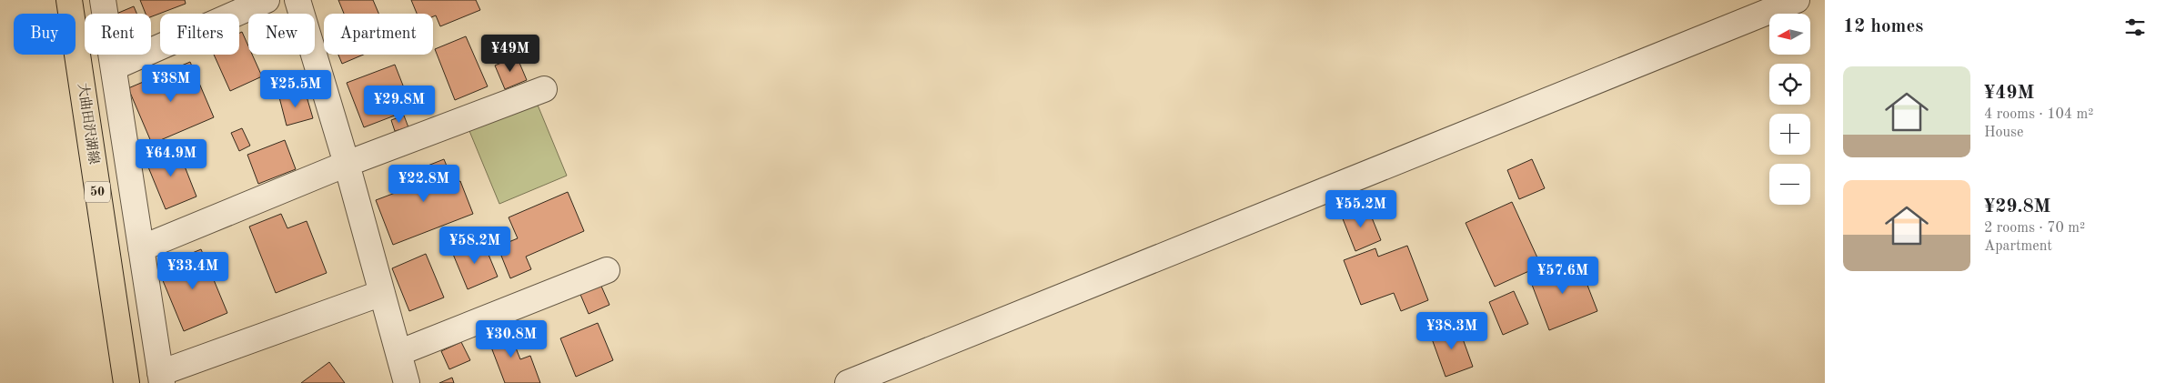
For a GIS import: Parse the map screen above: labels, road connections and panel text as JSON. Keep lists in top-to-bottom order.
{
  "streets": {
    "main road": ["大曲田沢湖線", "50"]
  },
  "north": "left",
  "page": {
    "heading": "12 homes",
    "map_buttons": ["+", "−"],
    "chip": [
      "Buy",
      "Rent",
      "Filters",
      "New",
      "Apartment"
    ],
    "price": [
      "¥49M",
      "¥38M",
      "¥25.5M",
      "¥29.8M",
      "¥64.9M",
      "¥22.8M",
      "¥55.2M",
      "¥58.2M",
      "¥33.4M",
      "¥57.6M",
      "¥38.3M",
      "¥30.8M"
    ],
    "list": [
      {
        "name": "¥49M",
        "note": "4 rooms · 104 m² · House"
      },
      {
        "name": "¥29.8M",
        "note": "2 rooms · 70 m² · Apartment"
      }
    ]
  }
}
